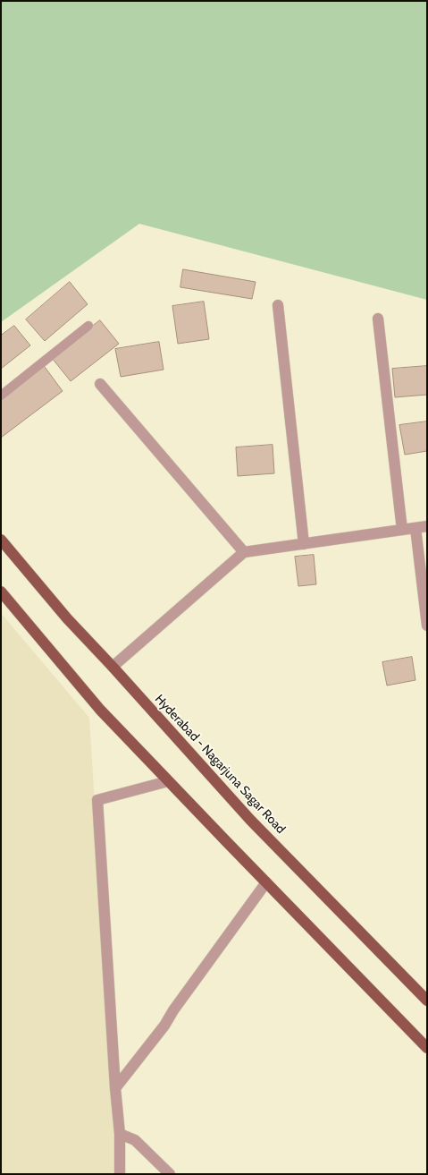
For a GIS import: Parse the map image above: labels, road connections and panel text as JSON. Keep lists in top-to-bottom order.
{
  "streets": {
    "main road": ["Hyderabad - Nagarjuna Sagar Road"]
  }
}
